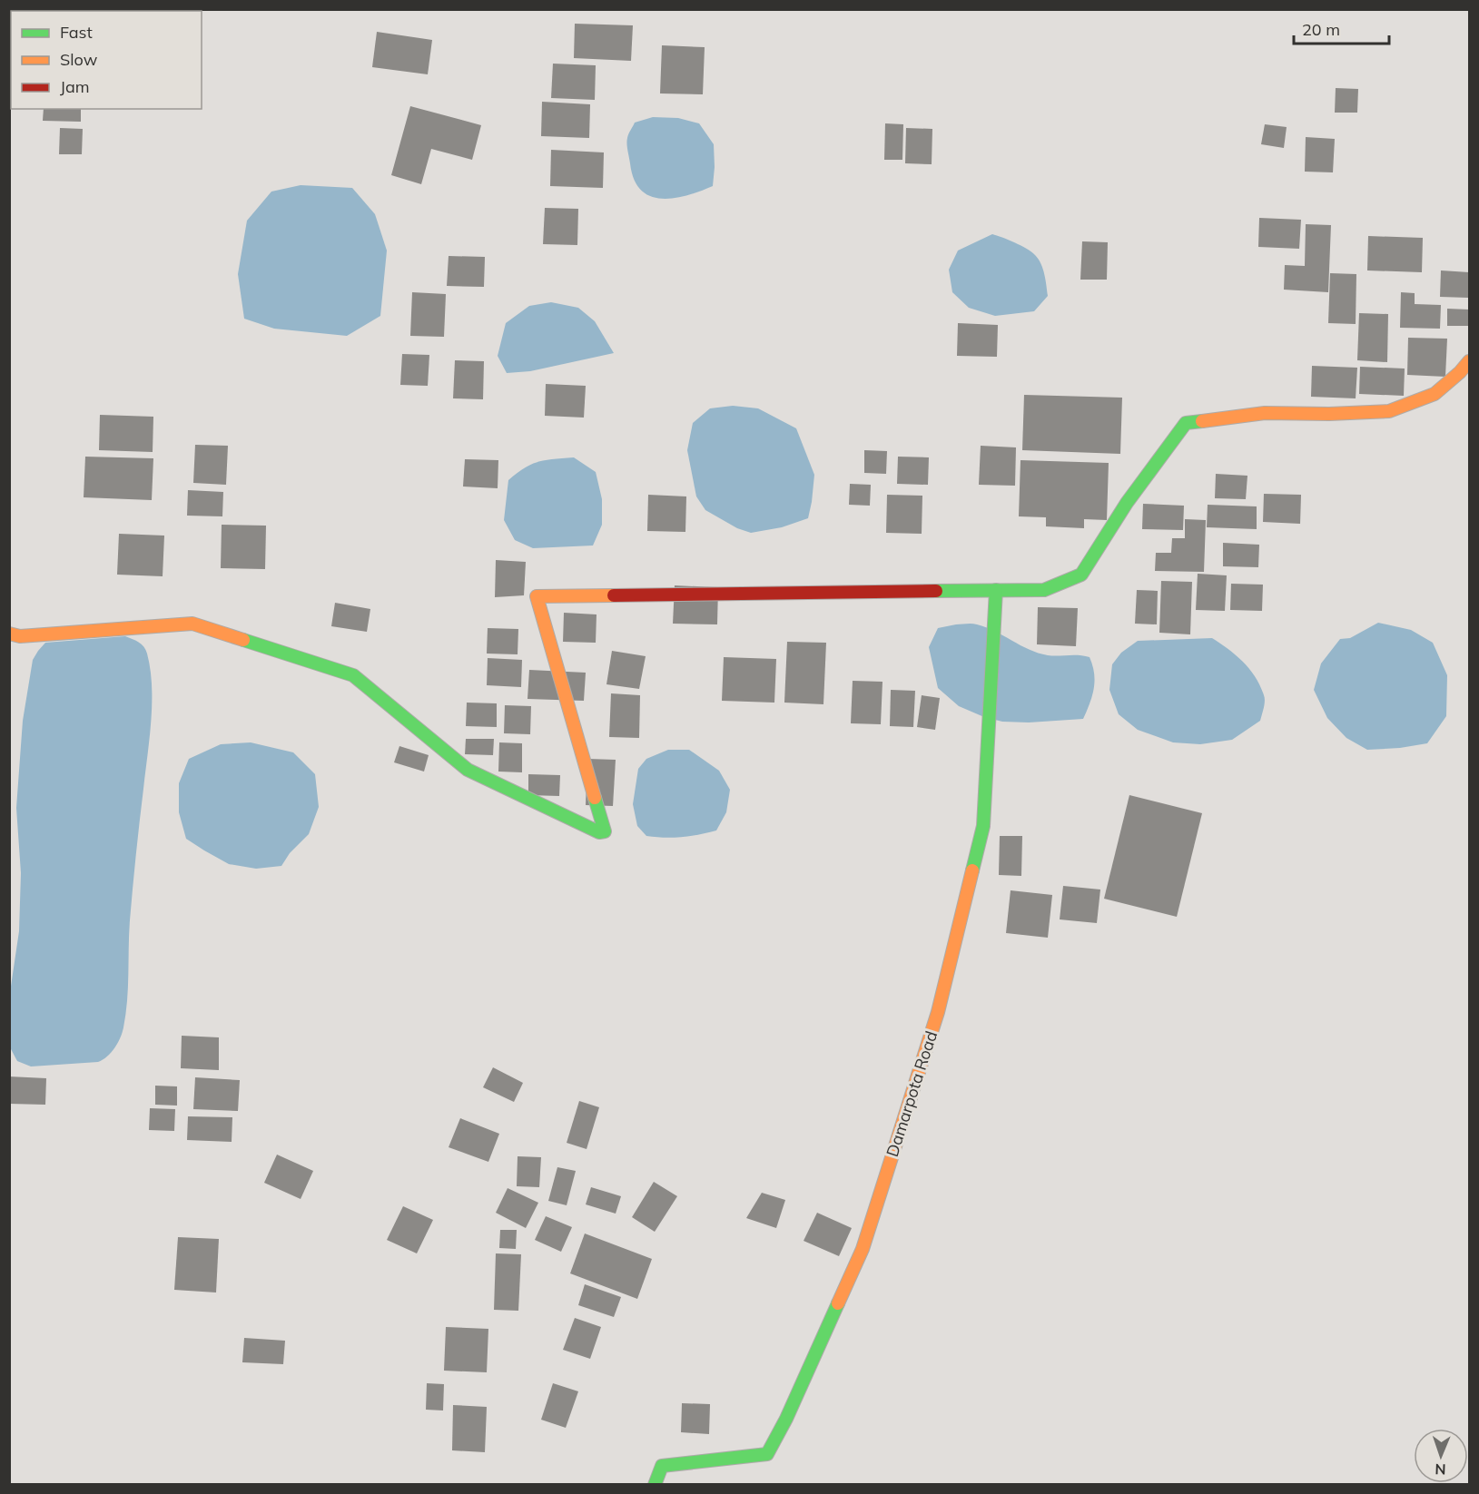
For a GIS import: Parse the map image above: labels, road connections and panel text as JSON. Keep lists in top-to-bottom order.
{
  "streets": {
    "street": ["Damarpota Road"]
  },
  "legend": ["Fast", "Slow", "Jam"],
  "scale_bar": "20 m",
  "north": "bottom"
}
